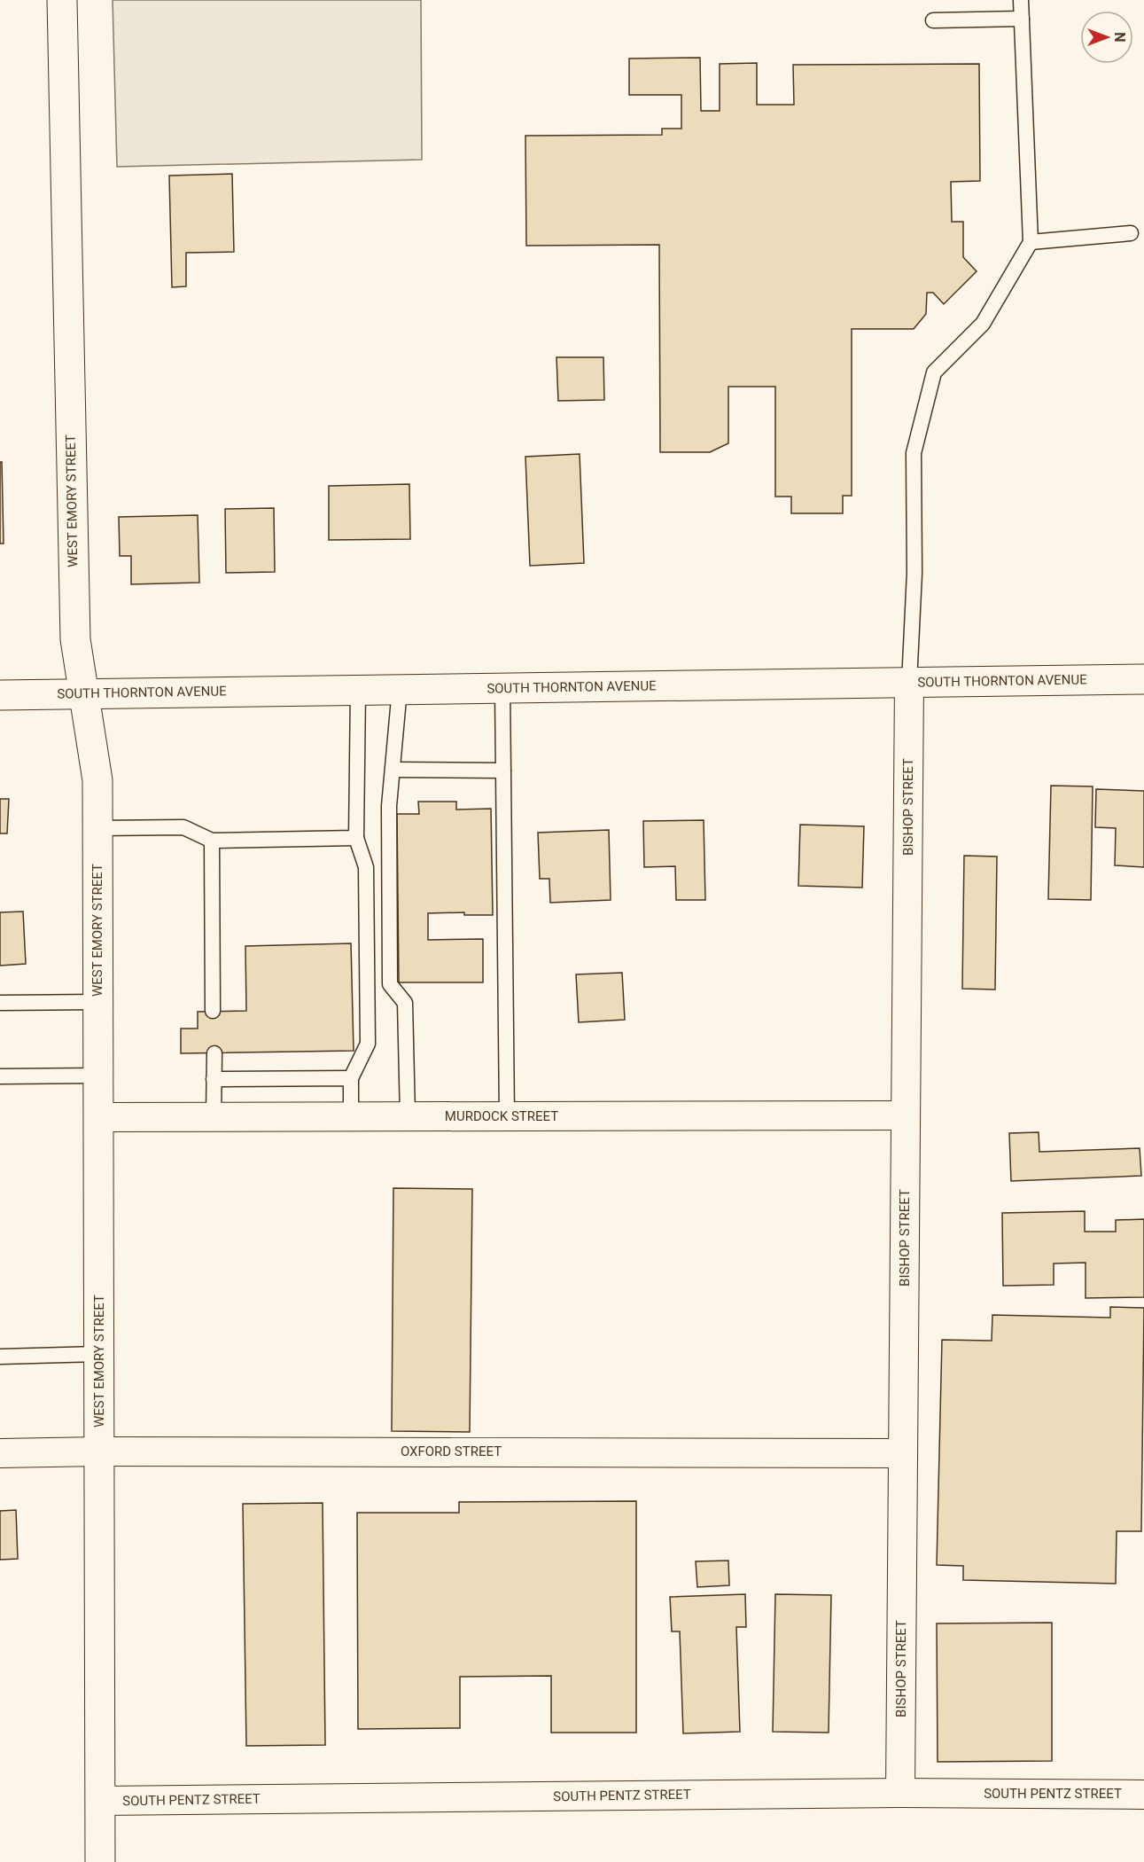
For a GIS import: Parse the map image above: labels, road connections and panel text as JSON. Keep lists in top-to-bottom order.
{
  "streets": {
    "street": [
      "WEST EMORY STREET",
      "SOUTH THORNTON AVENUE",
      "BISHOP STREET",
      "MURDOCK STREET",
      "OXFORD STREET",
      "SOUTH PENTZ STREET"
    ]
  },
  "crossings": [
    ["WEST EMORY STREET", "SOUTH THORNTON AVENUE"],
    ["WEST EMORY STREET", "MURDOCK STREET"],
    ["WEST EMORY STREET", "OXFORD STREET"],
    ["WEST EMORY STREET", "SOUTH PENTZ STREET"],
    ["SOUTH THORNTON AVENUE", "BISHOP STREET"],
    ["BISHOP STREET", "MURDOCK STREET"],
    ["BISHOP STREET", "OXFORD STREET"],
    ["BISHOP STREET", "SOUTH PENTZ STREET"]
  ],
  "north": "right"
}
